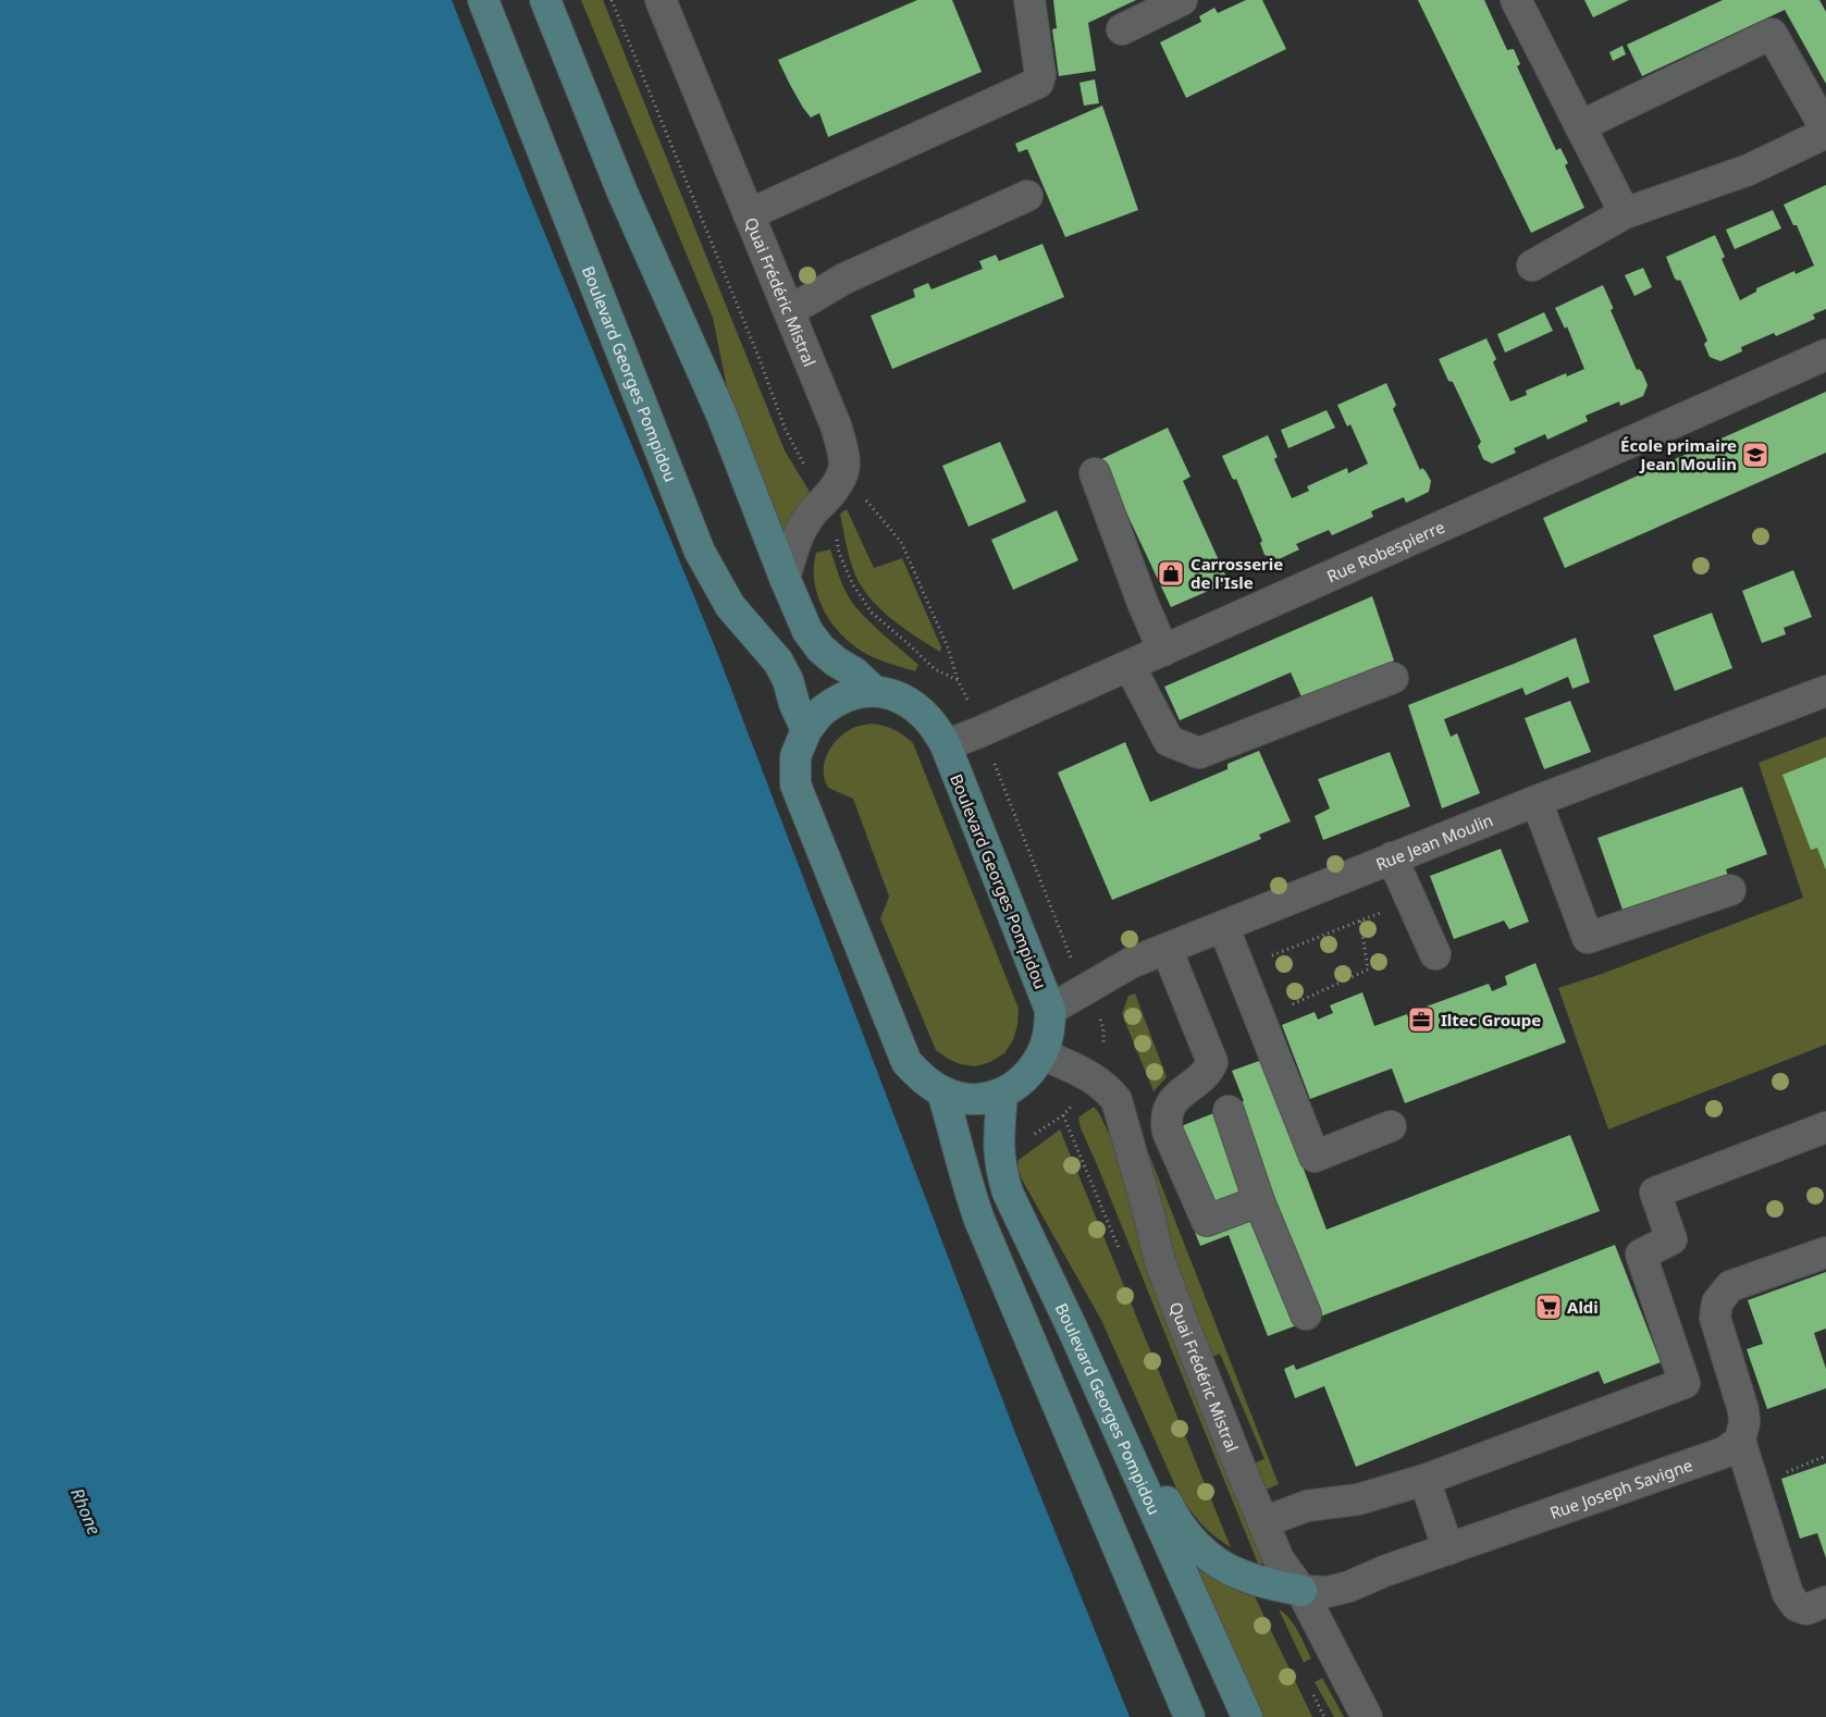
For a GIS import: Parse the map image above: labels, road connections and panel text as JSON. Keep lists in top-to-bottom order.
{
  "streets": {
    "main road": ["Boulevard Georges Pompidou"],
    "street": [
      "Quai Frédéric Mistral",
      "Rue Robespierre",
      "Rue Jean Moulin",
      "Rue Joseph Savigne"
    ]
  },
  "crossings": [
    ["Quai Frédéric Mistral", "Boulevard Georges Pompidou"],
    ["Quai Frédéric Mistral", "Rue Joseph Savigne"],
    ["Boulevard Georges Pompidou", "Rue Robespierre"],
    ["Boulevard Georges Pompidou", "Rue Jean Moulin"]
  ],
  "water": ["Rhone"],
  "places": {
    "school or university": ["École primaire Jean Moulin"],
    "shop": ["Carrosserie de l'Isle"],
    "office": ["Iltec Groupe"],
    "supermarket": ["Aldi"]
  }
}
